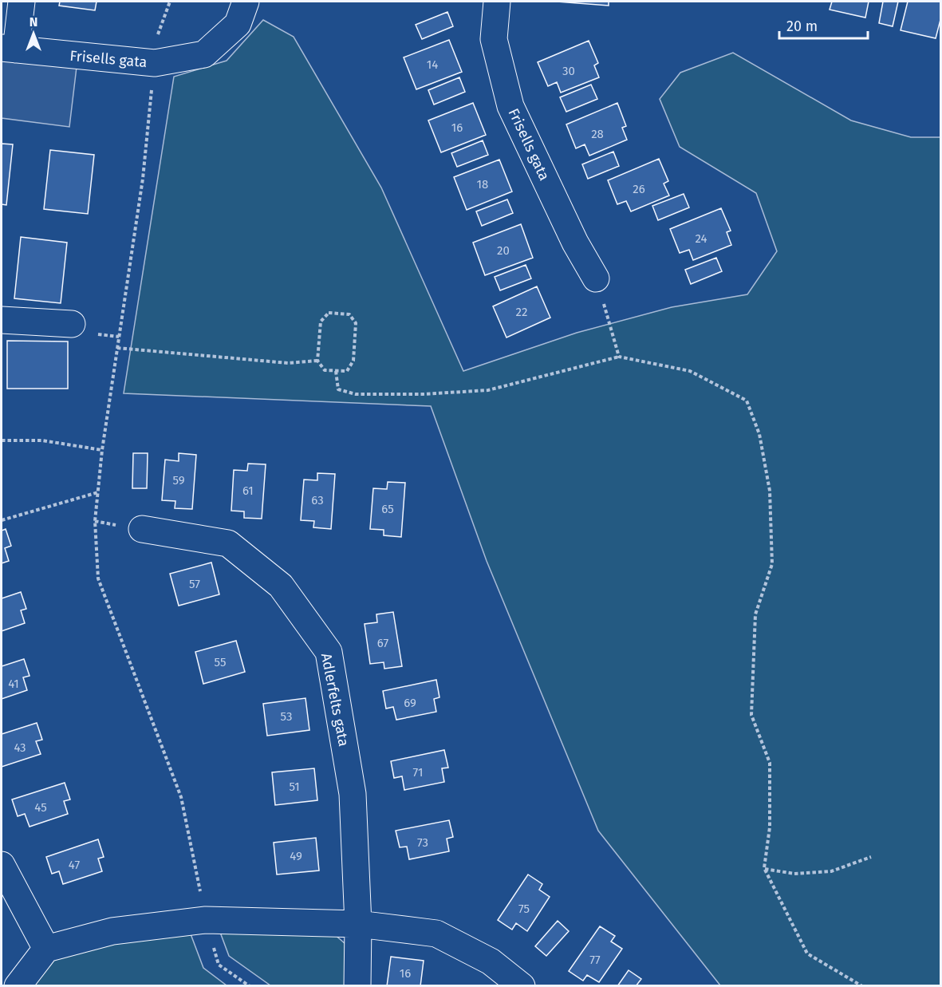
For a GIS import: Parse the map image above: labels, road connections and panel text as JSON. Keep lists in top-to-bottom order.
{
  "streets": {
    "street": ["Frisells gata", "Adlerfelts gata"]
  },
  "house_numbers": [
    "14",
    "30",
    "16",
    "28",
    "18",
    "26",
    "24",
    "20",
    "22",
    "59",
    "61",
    "63",
    "65",
    "57",
    "67",
    "55",
    "41",
    "69",
    "53",
    "43",
    "71",
    "51",
    "45",
    "73",
    "49",
    "47",
    "75",
    "77",
    "16"
  ],
  "scale_bar": "20 m",
  "north": "top"
}
